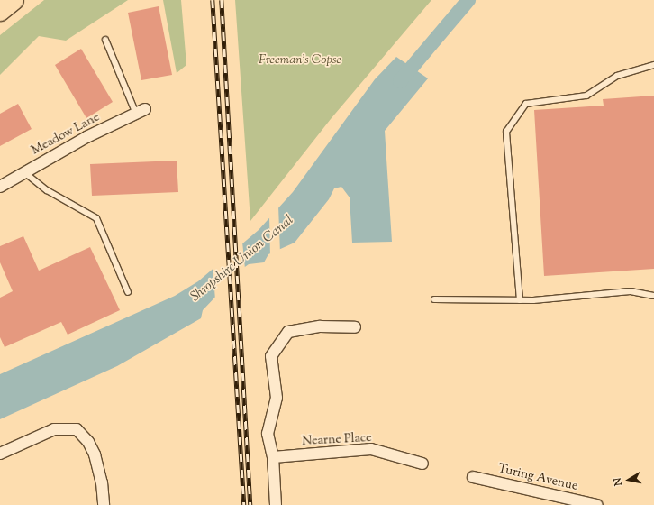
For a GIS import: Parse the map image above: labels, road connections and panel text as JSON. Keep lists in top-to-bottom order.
{
  "streets": {
    "street": ["Meadow Lane", "Nearne Place", "Turing Avenue"]
  },
  "water": ["Shropshire Union Canal"],
  "parks": ["Freeman's Copse"],
  "north": "left"
}
